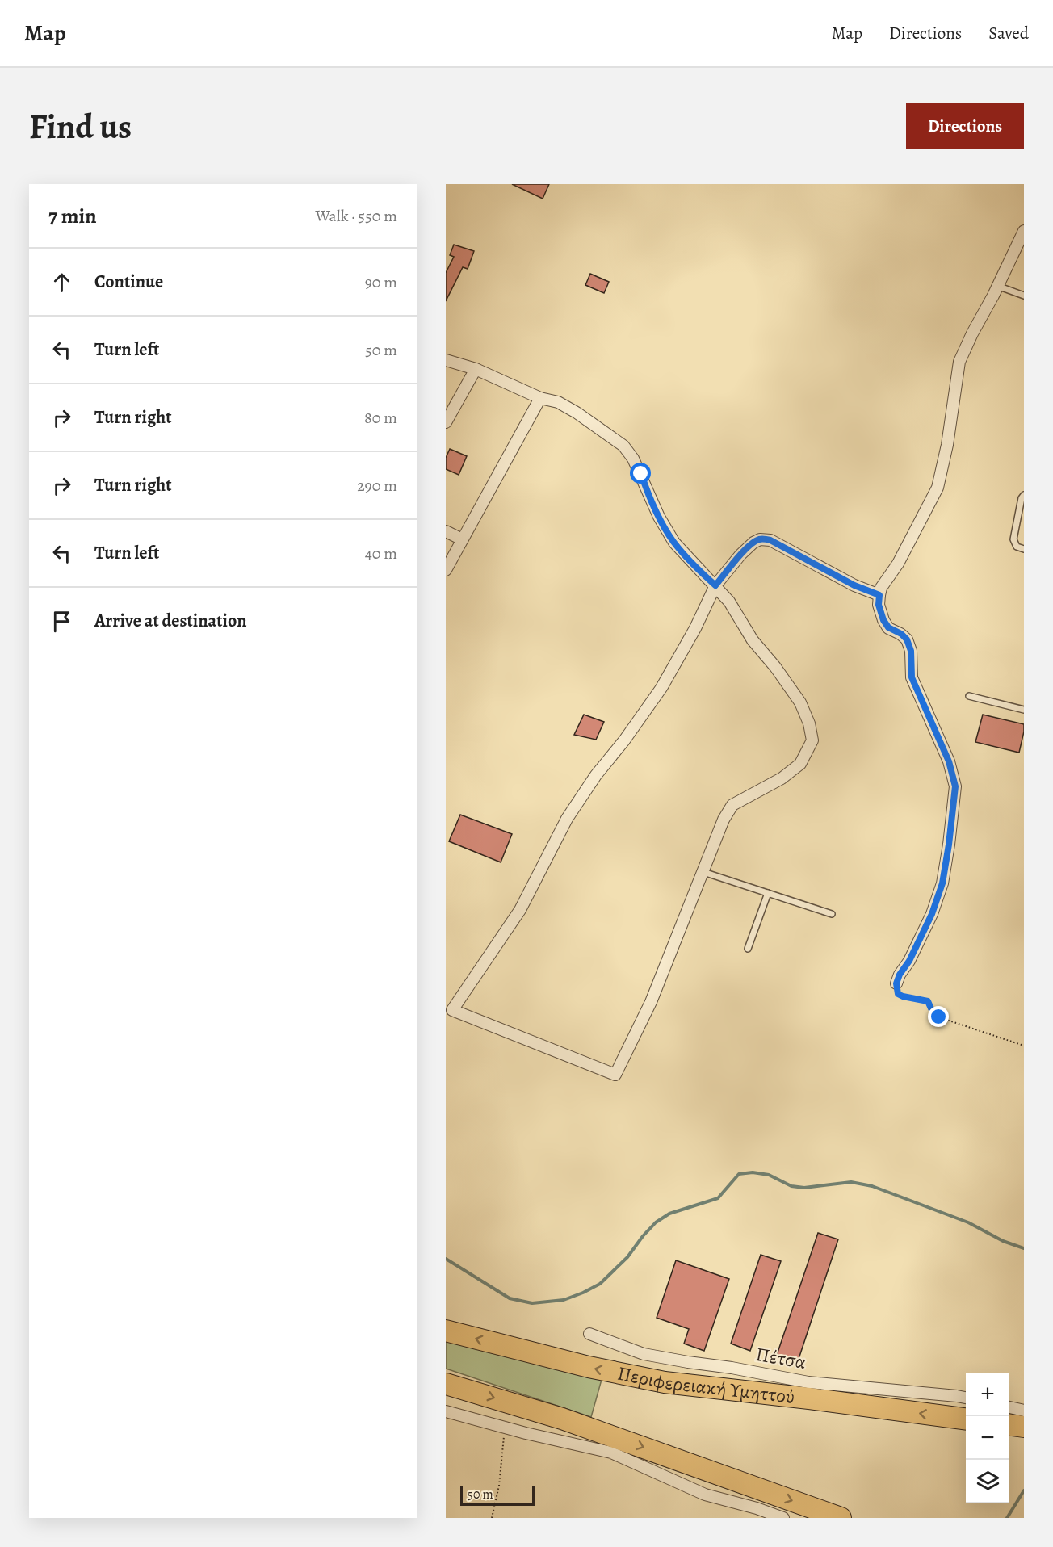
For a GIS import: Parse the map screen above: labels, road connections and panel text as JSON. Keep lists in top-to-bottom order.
{
  "streets": {
    "highway": ["Περιφερειακή Υμηττού"],
    "street": ["Πέτσα"]
  },
  "scale_bar": "50 m",
  "page": {
    "header": "Map",
    "nav": ["Map", "Directions", "Saved"],
    "buttons": "Directions",
    "title": "Find us",
    "heading": ["7 min", "Walk · 550 m"],
    "list": [
      ["Continue", "90 m"],
      ["Turn left", "50 m"],
      ["Turn right", "80 m"],
      ["Turn right", "290 m"],
      ["Turn left", "40 m"],
      "Arrive at destination"
    ],
    "map_buttons": ["+", "−"],
    "scale": "50 m"
  }
}
